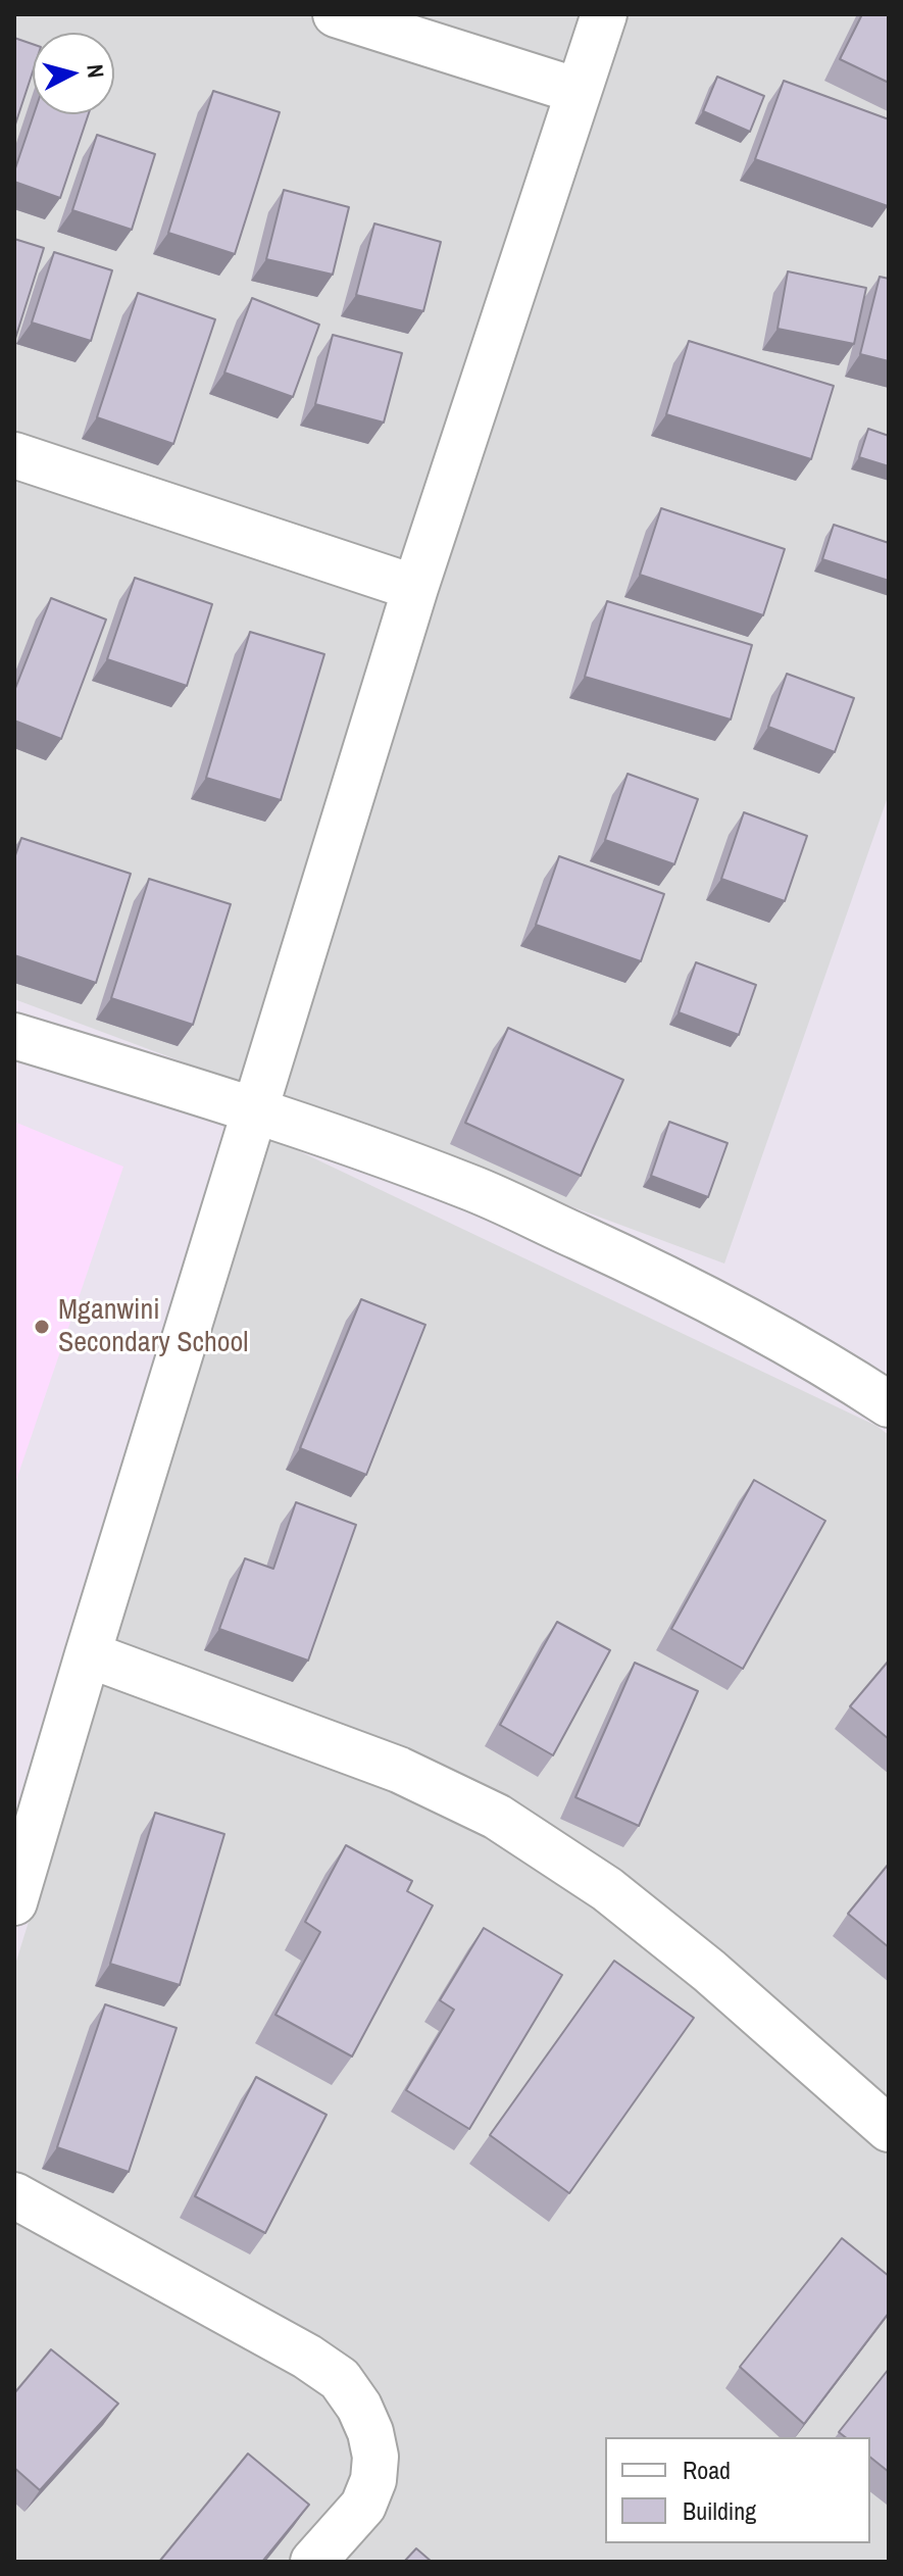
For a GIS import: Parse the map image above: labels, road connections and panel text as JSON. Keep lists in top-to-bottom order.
{
  "places": ["Mganwini Secondary School"],
  "legend": ["Road", "Building"],
  "north": "right"
}
